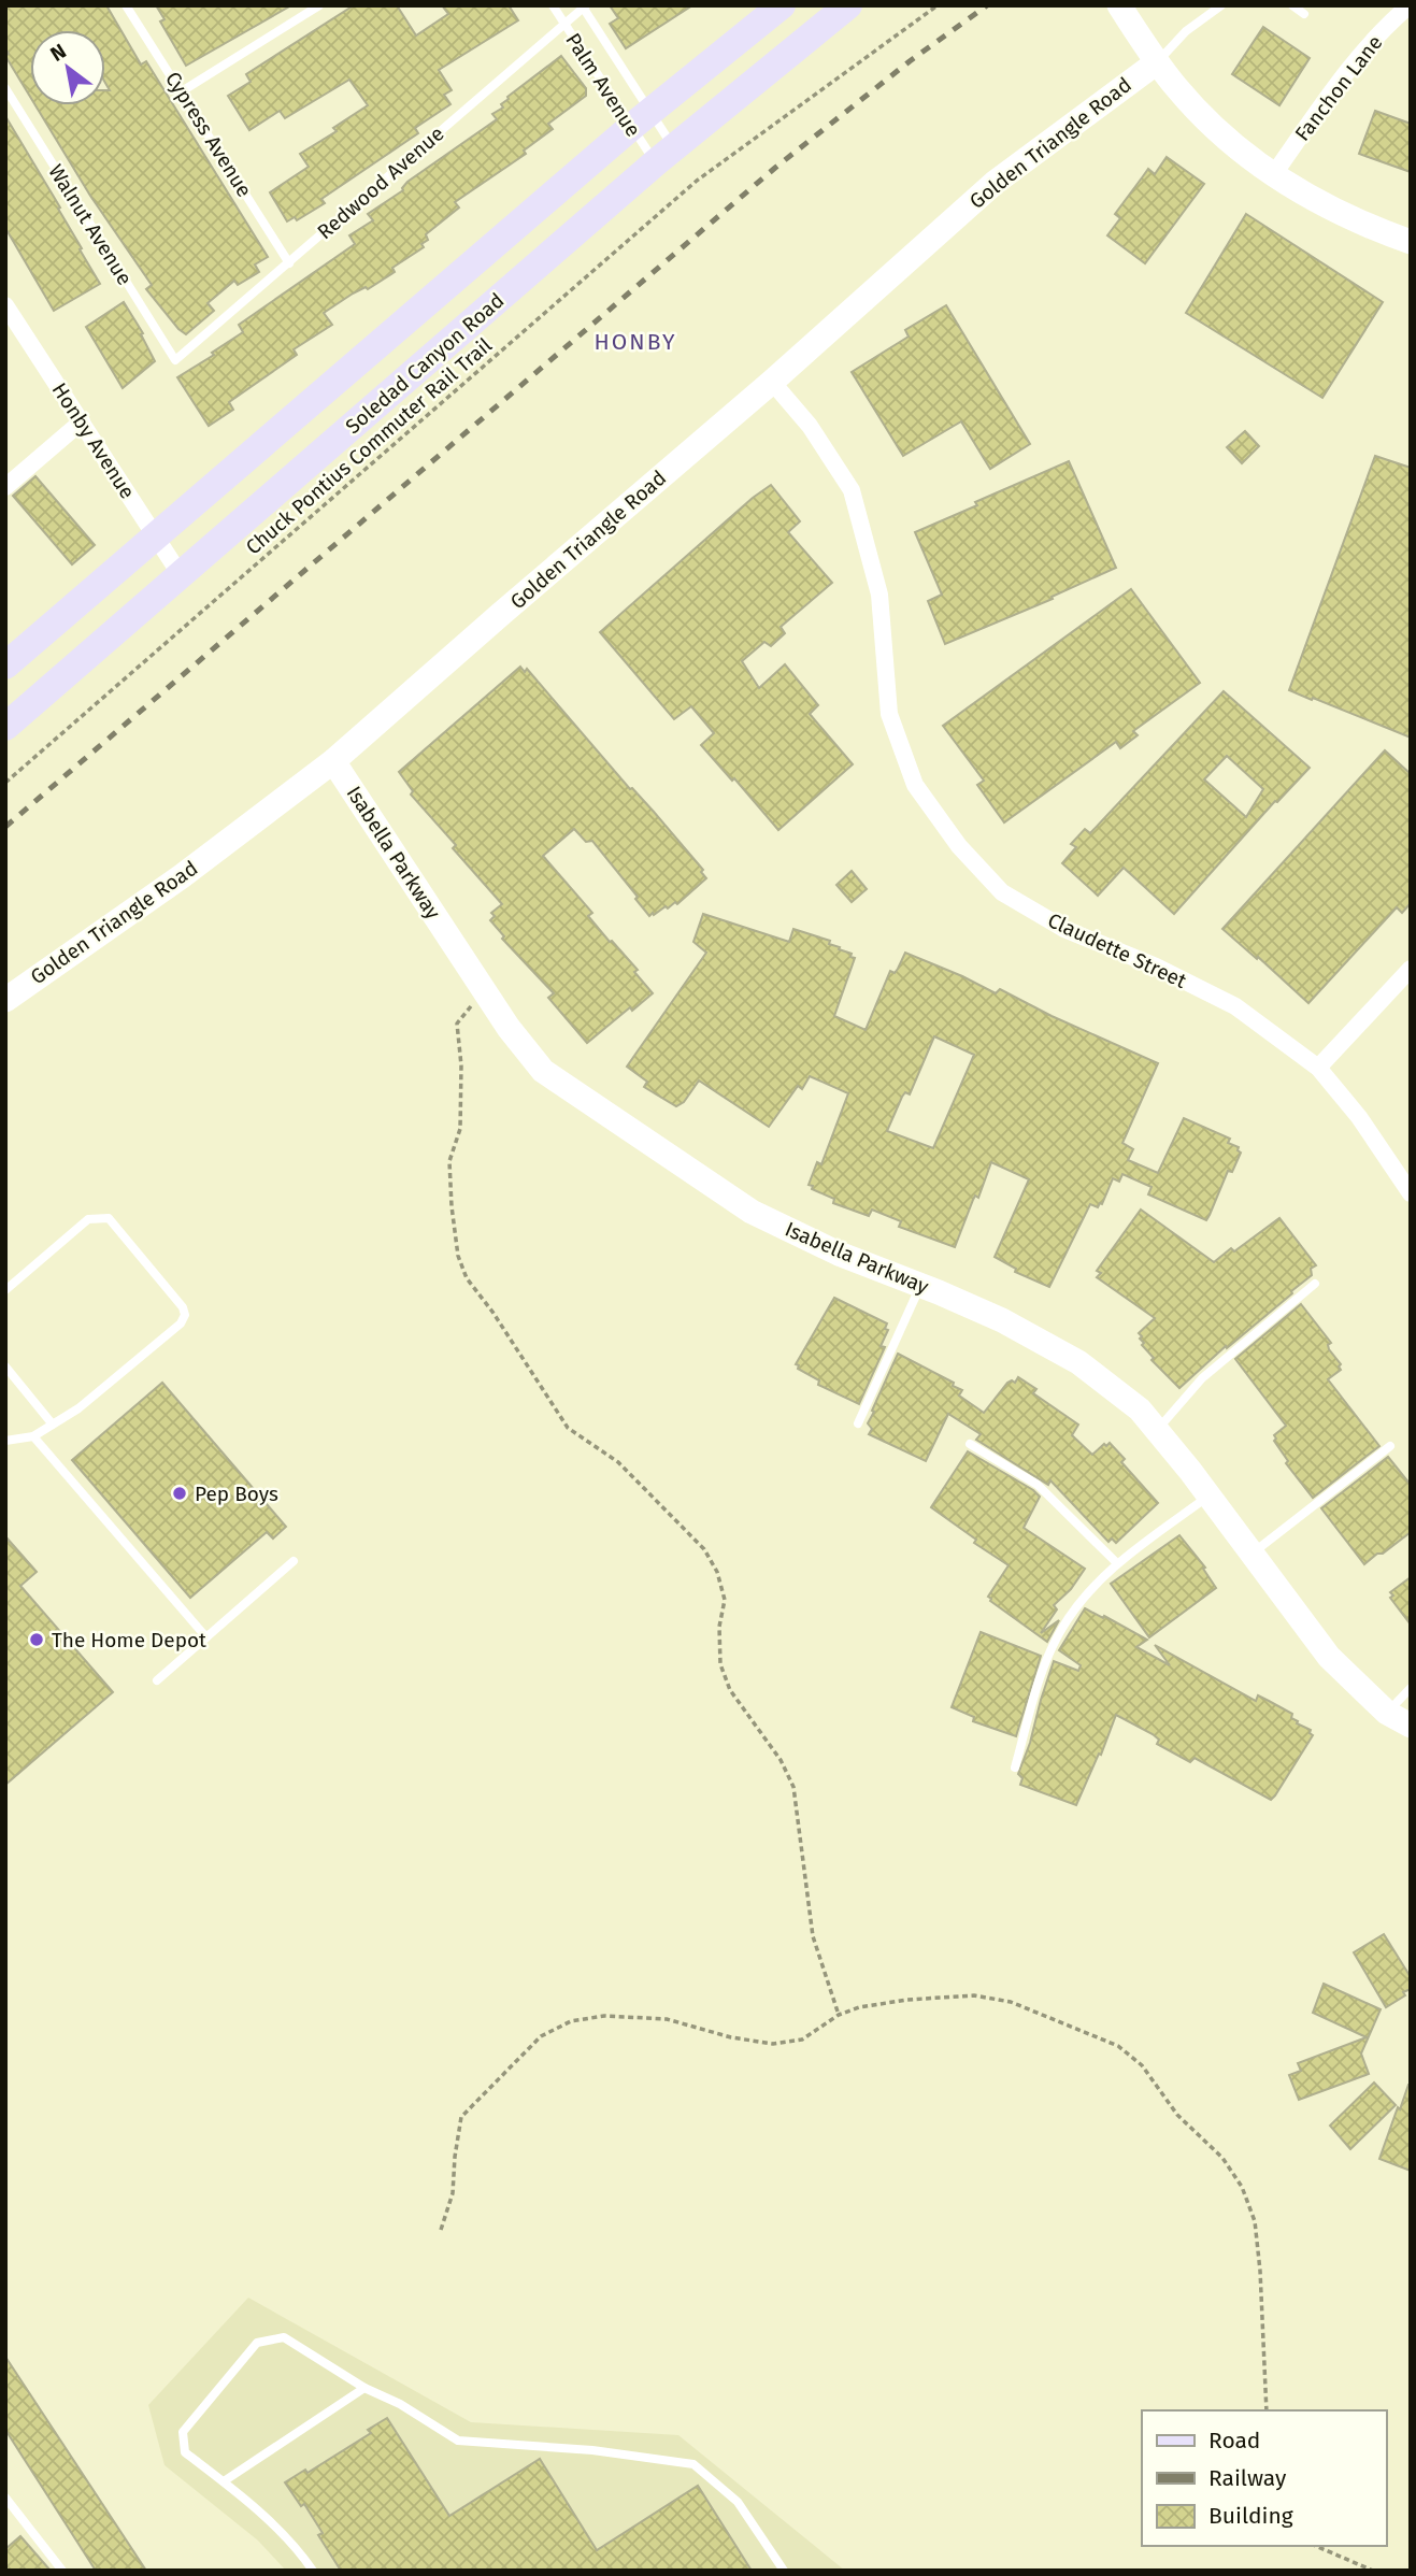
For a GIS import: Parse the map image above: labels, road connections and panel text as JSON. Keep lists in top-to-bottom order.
{
  "streets": {
    "main road": ["Soledad Canyon Road"],
    "street": [
      "Fanchon Lane",
      "Golden Triangle Road",
      "Honby Avenue",
      "Isabella Parkway",
      "Claudette Street"
    ],
    "lane": [
      "Palm Avenue",
      "Cypress Avenue",
      "Redwood Avenue",
      "Walnut Avenue"
    ],
    "path": ["Chuck Pontius Commuter Rail Trail"]
  },
  "crossings": [
    ["Palm Avenue", "Redwood Avenue"],
    ["Palm Avenue", "Soledad Canyon Road"],
    ["Cypress Avenue", "Redwood Avenue"],
    ["Golden Triangle Road", "Isabella Parkway"],
    ["Golden Triangle Road", "Claudette Street"],
    ["Redwood Avenue", "Walnut Avenue"],
    ["Soledad Canyon Road", "Honby Avenue"]
  ],
  "districts": ["HONBY"],
  "places": ["Pep Boys", "The Home Depot"],
  "legend": ["Road", "Railway", "Building"],
  "north": "top left"
}
